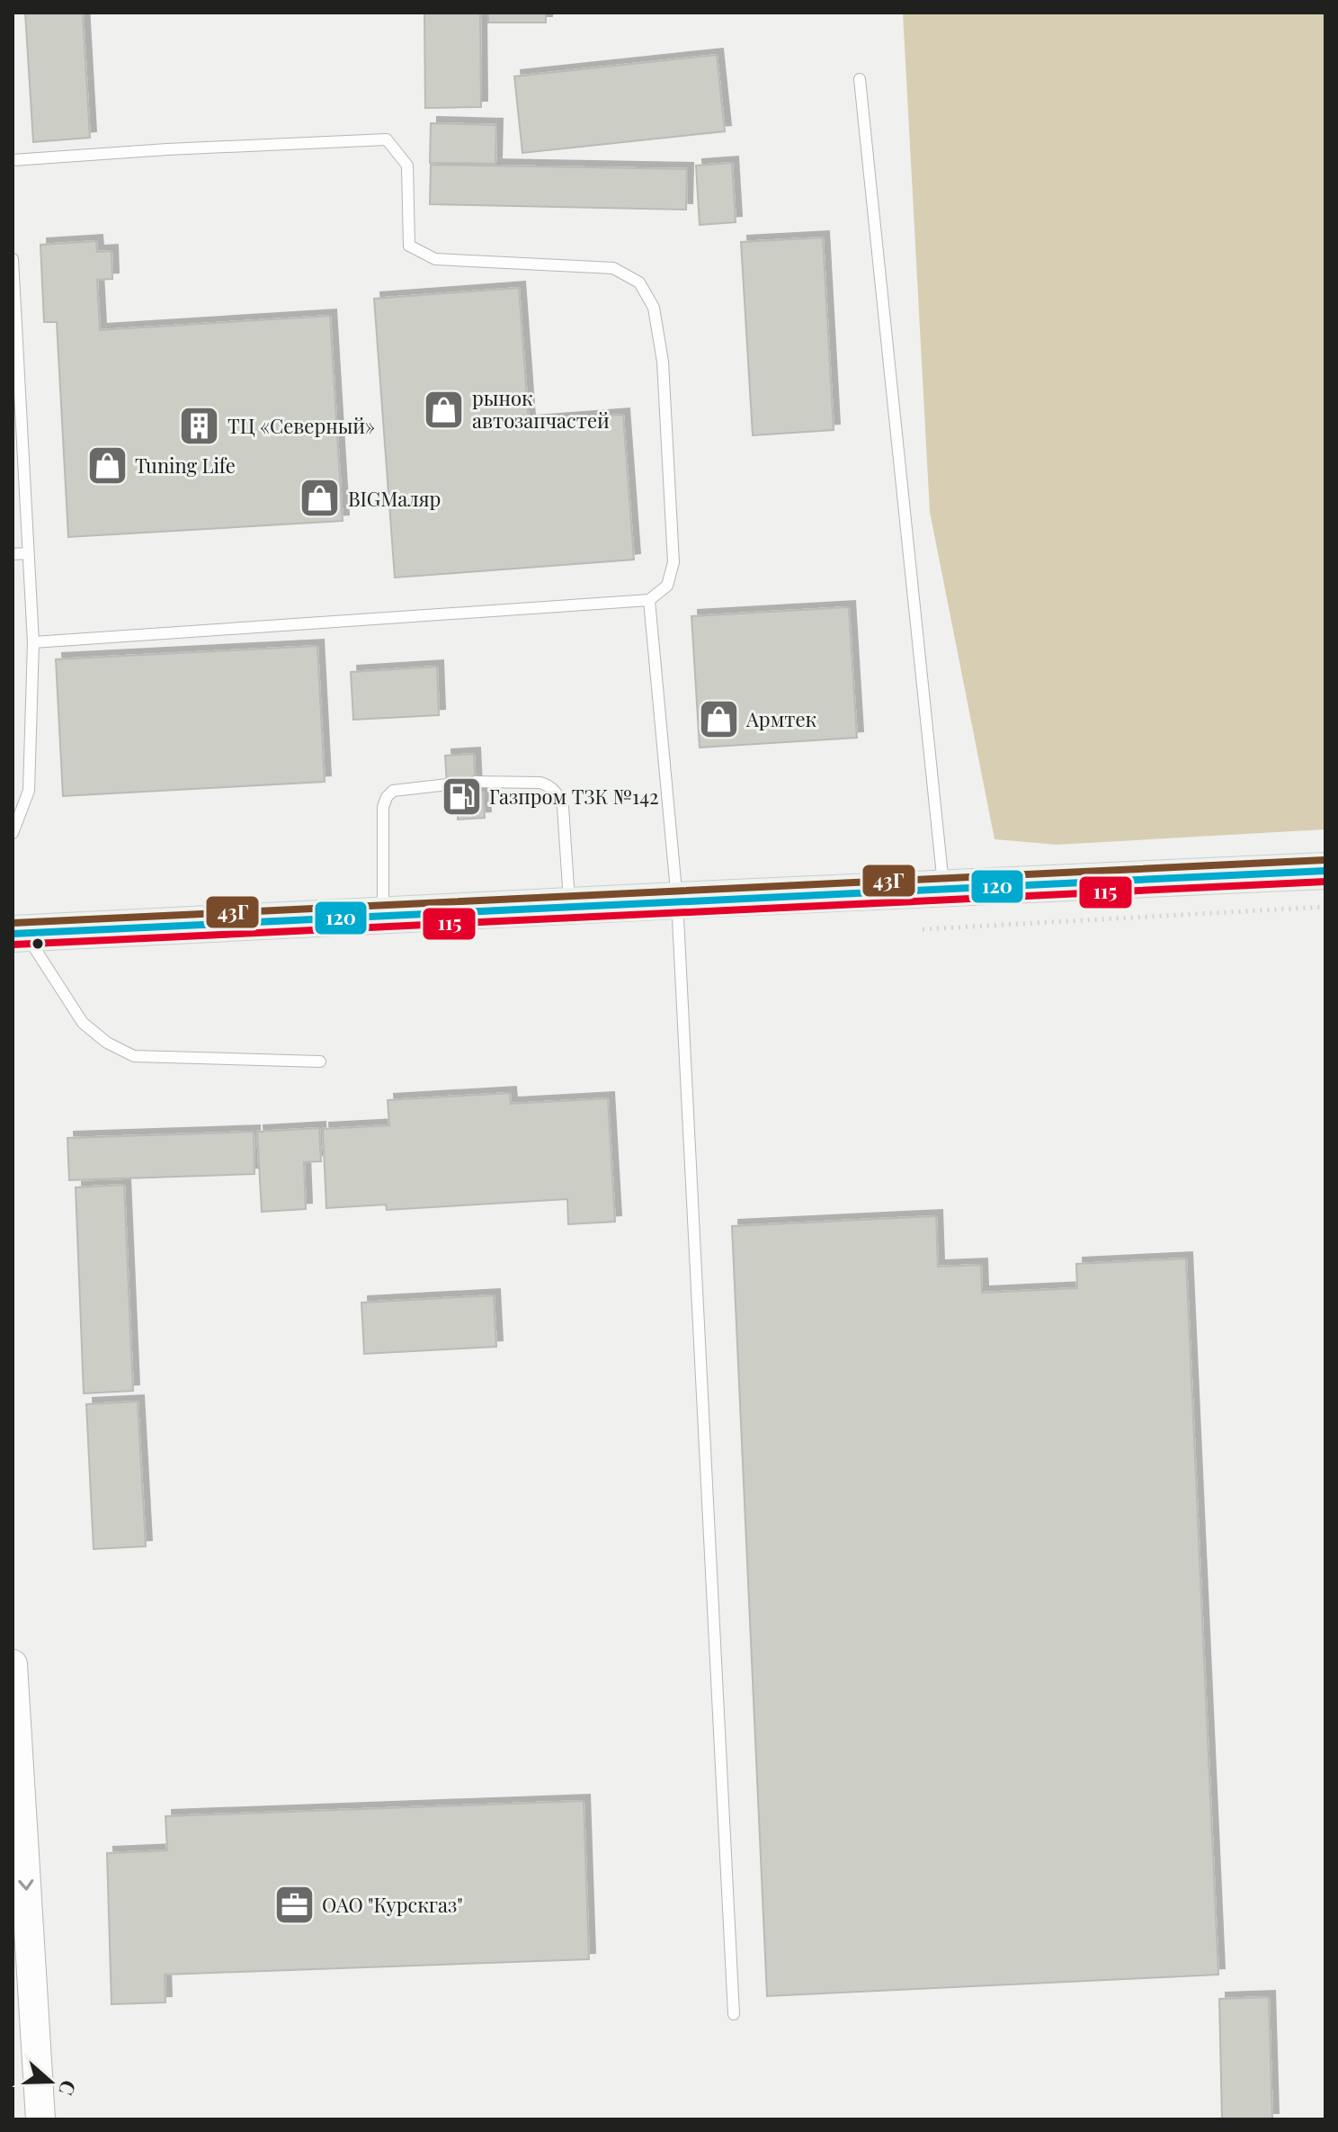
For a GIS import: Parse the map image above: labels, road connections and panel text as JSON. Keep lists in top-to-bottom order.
{
  "places": {
    "shop": [
      "рынок автозапчастей",
      "Tuning Life",
      "BIGМаляр",
      "Армтек"
    ],
    "building": ["ТЦ «Северный»"],
    "fuel station": ["Газпром ТЗК №142"],
    "office": ["ОАО \"Курскгаз\""]
  },
  "lines": ["transit line 43Г", "transit line 120", "transit line 115"],
  "north": "right"
}
